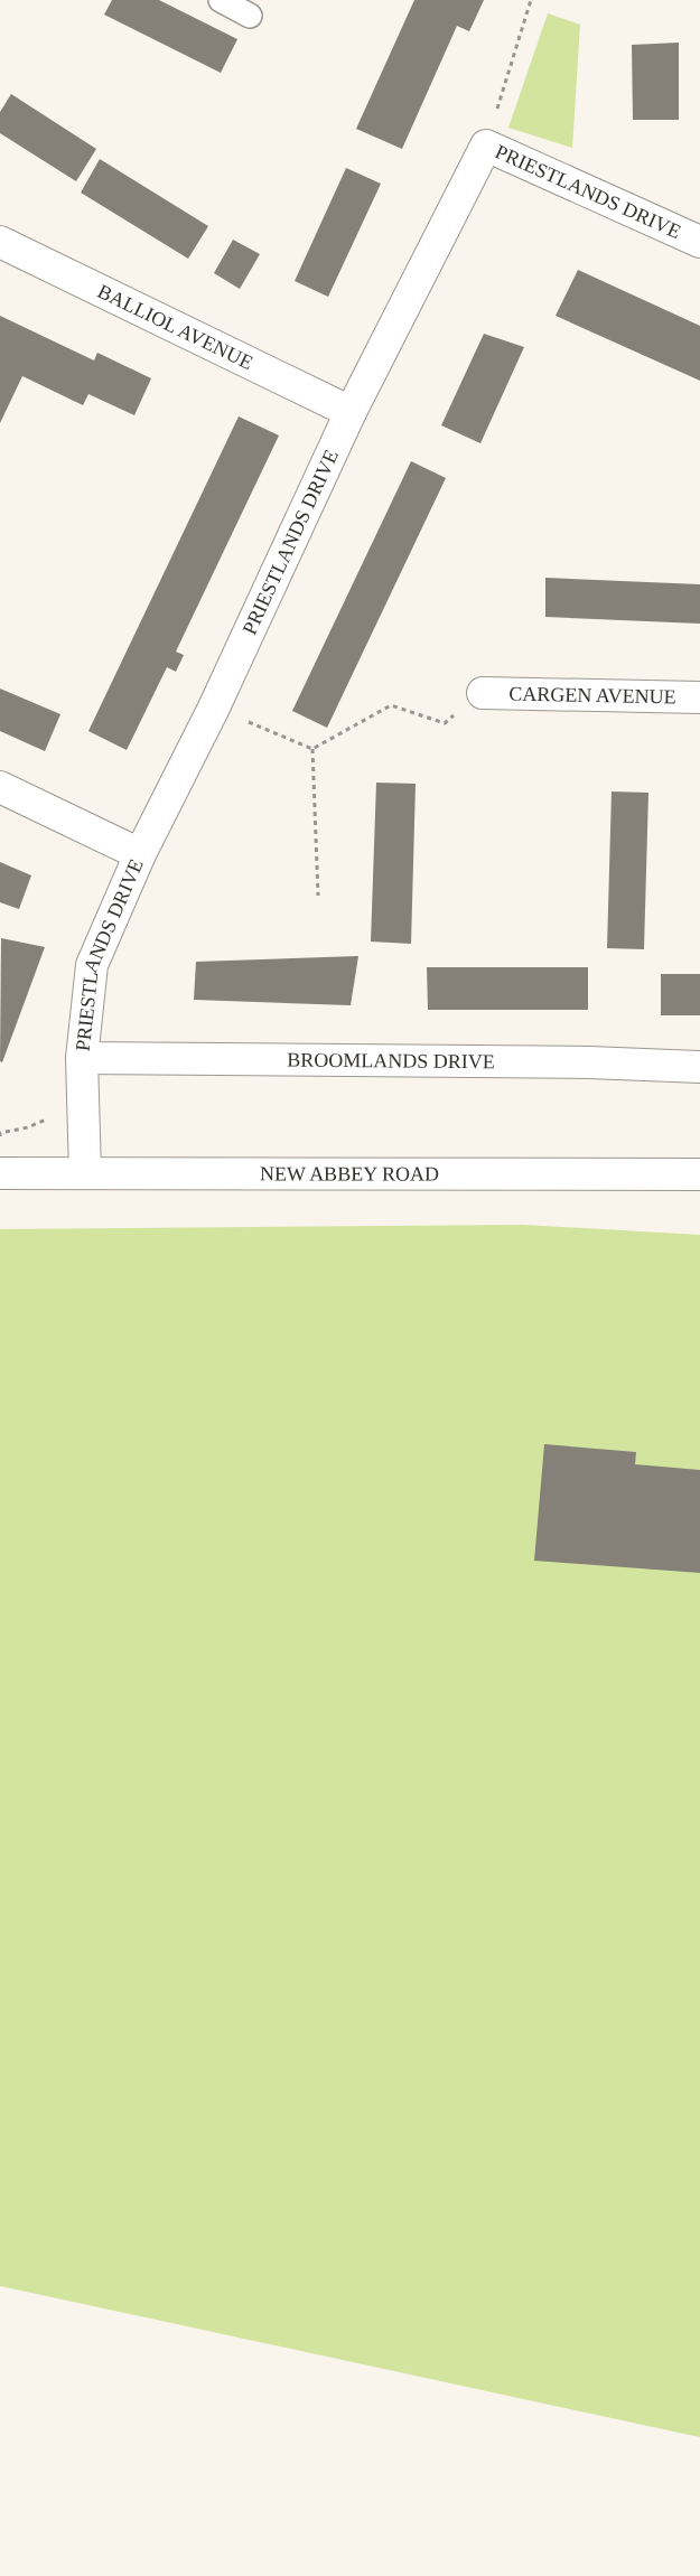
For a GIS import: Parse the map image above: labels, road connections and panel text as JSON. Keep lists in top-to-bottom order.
{
  "streets": {
    "street": [
      "PRIESTLANDS DRIVE",
      "BALLIOL AVENUE",
      "CARGEN AVENUE",
      "BROOMLANDS DRIVE",
      "NEW ABBEY ROAD"
    ]
  },
  "crossings": [
    ["PRIESTLANDS DRIVE", "BALLIOL AVENUE"],
    ["PRIESTLANDS DRIVE", "BROOMLANDS DRIVE"],
    ["PRIESTLANDS DRIVE", "NEW ABBEY ROAD"]
  ]
}
